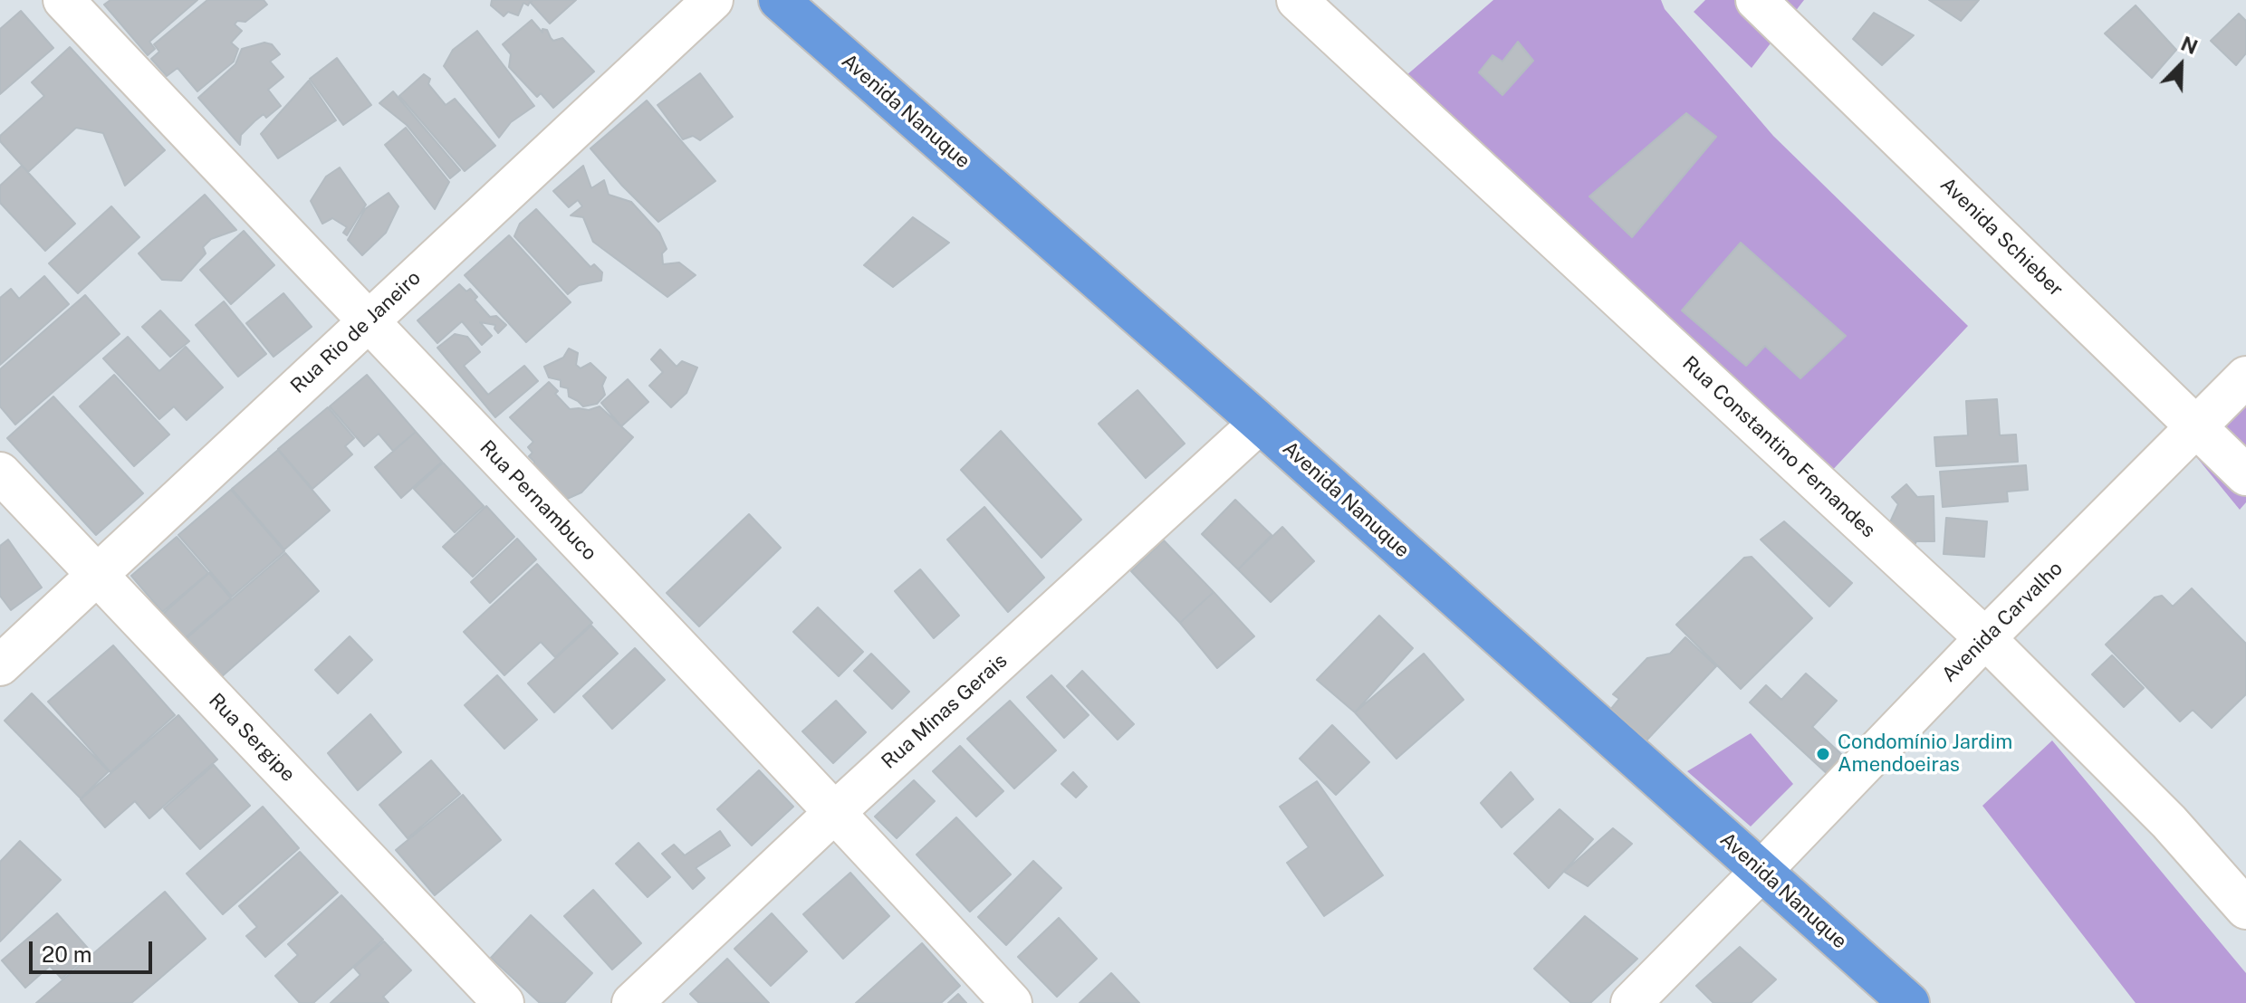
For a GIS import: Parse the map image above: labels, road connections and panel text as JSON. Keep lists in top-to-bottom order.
{
  "streets": {
    "main road": ["Avenida Nanuque"],
    "street": [
      "Avenida Schieber",
      "Rua Rio de Janeiro",
      "Rua Constantino Fernandes",
      "Rua Pernambuco",
      "Avenida Carvalho",
      "Rua Minas Gerais",
      "Rua Sergipe"
    ]
  },
  "crossings": [
    ["Avenida Nanuque", "Avenida Carvalho"],
    ["Avenida Nanuque", "Rua Minas Gerais"],
    ["Avenida Schieber", "Avenida Carvalho"],
    ["Rua Rio de Janeiro", "Rua Pernambuco"],
    ["Rua Rio de Janeiro", "Rua Sergipe"],
    ["Rua Constantino Fernandes", "Avenida Carvalho"],
    ["Rua Pernambuco", "Rua Minas Gerais"]
  ],
  "places": ["Condomínio Jardim Amendoeiras"],
  "scale_bar": "20 m",
  "north": "top right"
}
